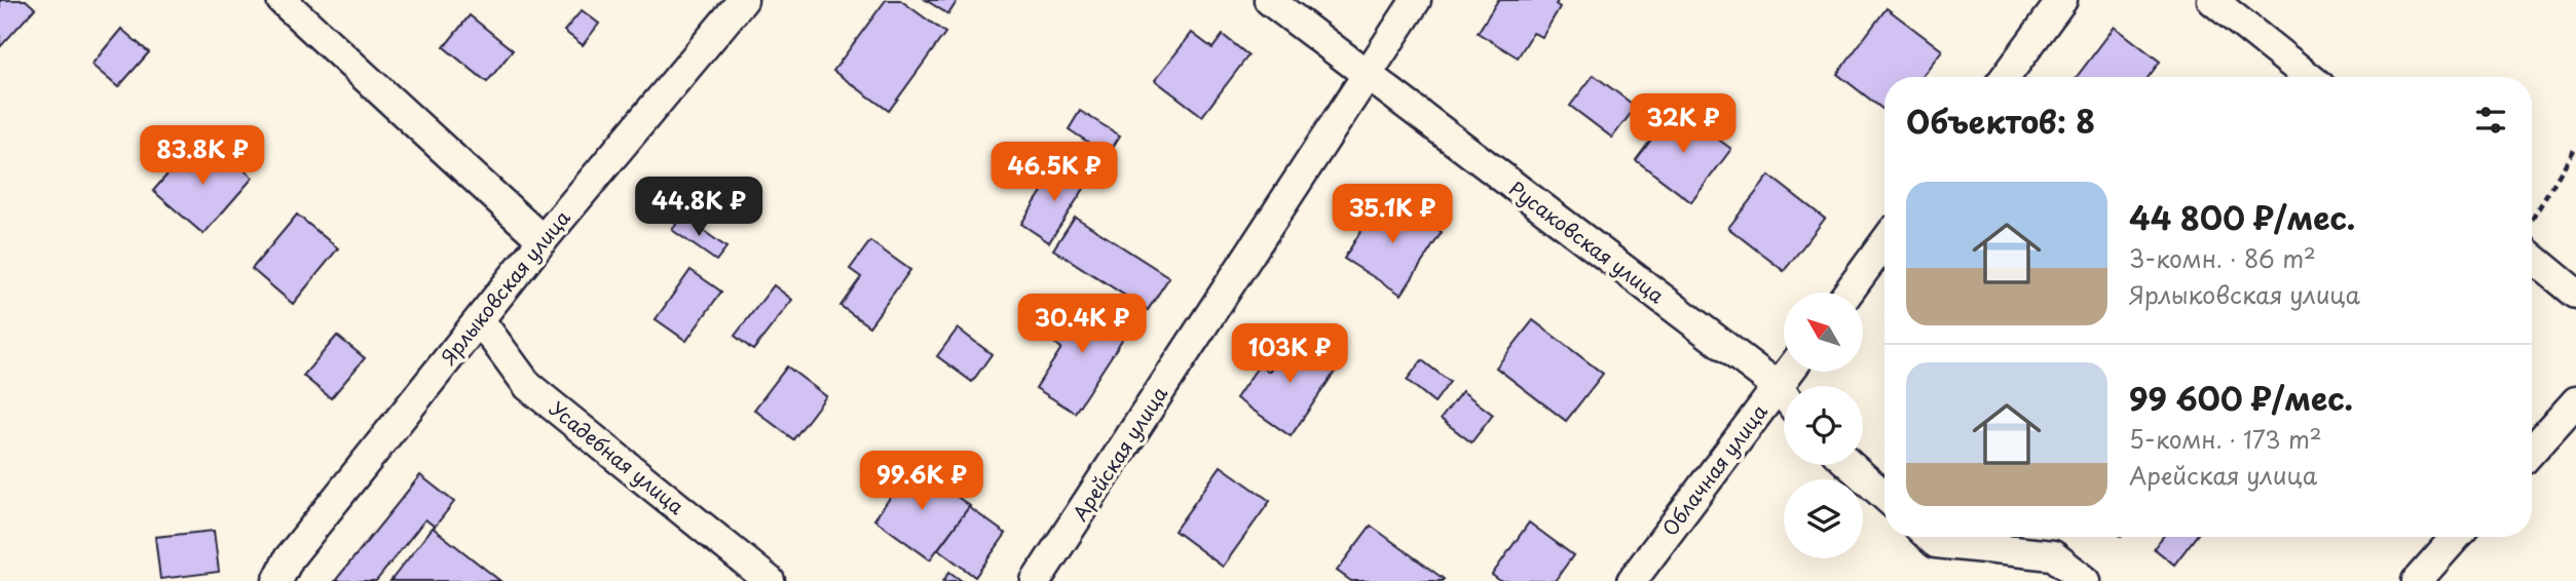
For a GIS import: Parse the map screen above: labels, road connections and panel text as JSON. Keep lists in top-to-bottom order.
{
  "streets": {
    "street": [
      "Русаковская улица",
      "Ярлыковская улица",
      "Арейская улица",
      "Усадебная улица",
      "Облачная улица"
    ]
  },
  "crossings": [
    ["Русаковская улица", "Арейская улица"],
    ["Русаковская улица", "Облачная улица"],
    ["Ярлыковская улица", "Усадебная улица"]
  ],
  "north": "top left",
  "page": {
    "heading": "Объектов: 8",
    "price": [
      "32K ₽",
      "83.8K ₽",
      "46.5K ₽",
      "44.8K ₽",
      "35.1K ₽",
      "30.4K ₽",
      "103K ₽",
      "99.6K ₽"
    ],
    "list": [
      {
        "name": "44 800 ₽/мес.",
        "note": "3-комн. · 86 m² · Ярлыковская улица"
      },
      {
        "name": "99 600 ₽/мес.",
        "note": "5-комн. · 173 m² · Арейская улица"
      }
    ]
  }
}
